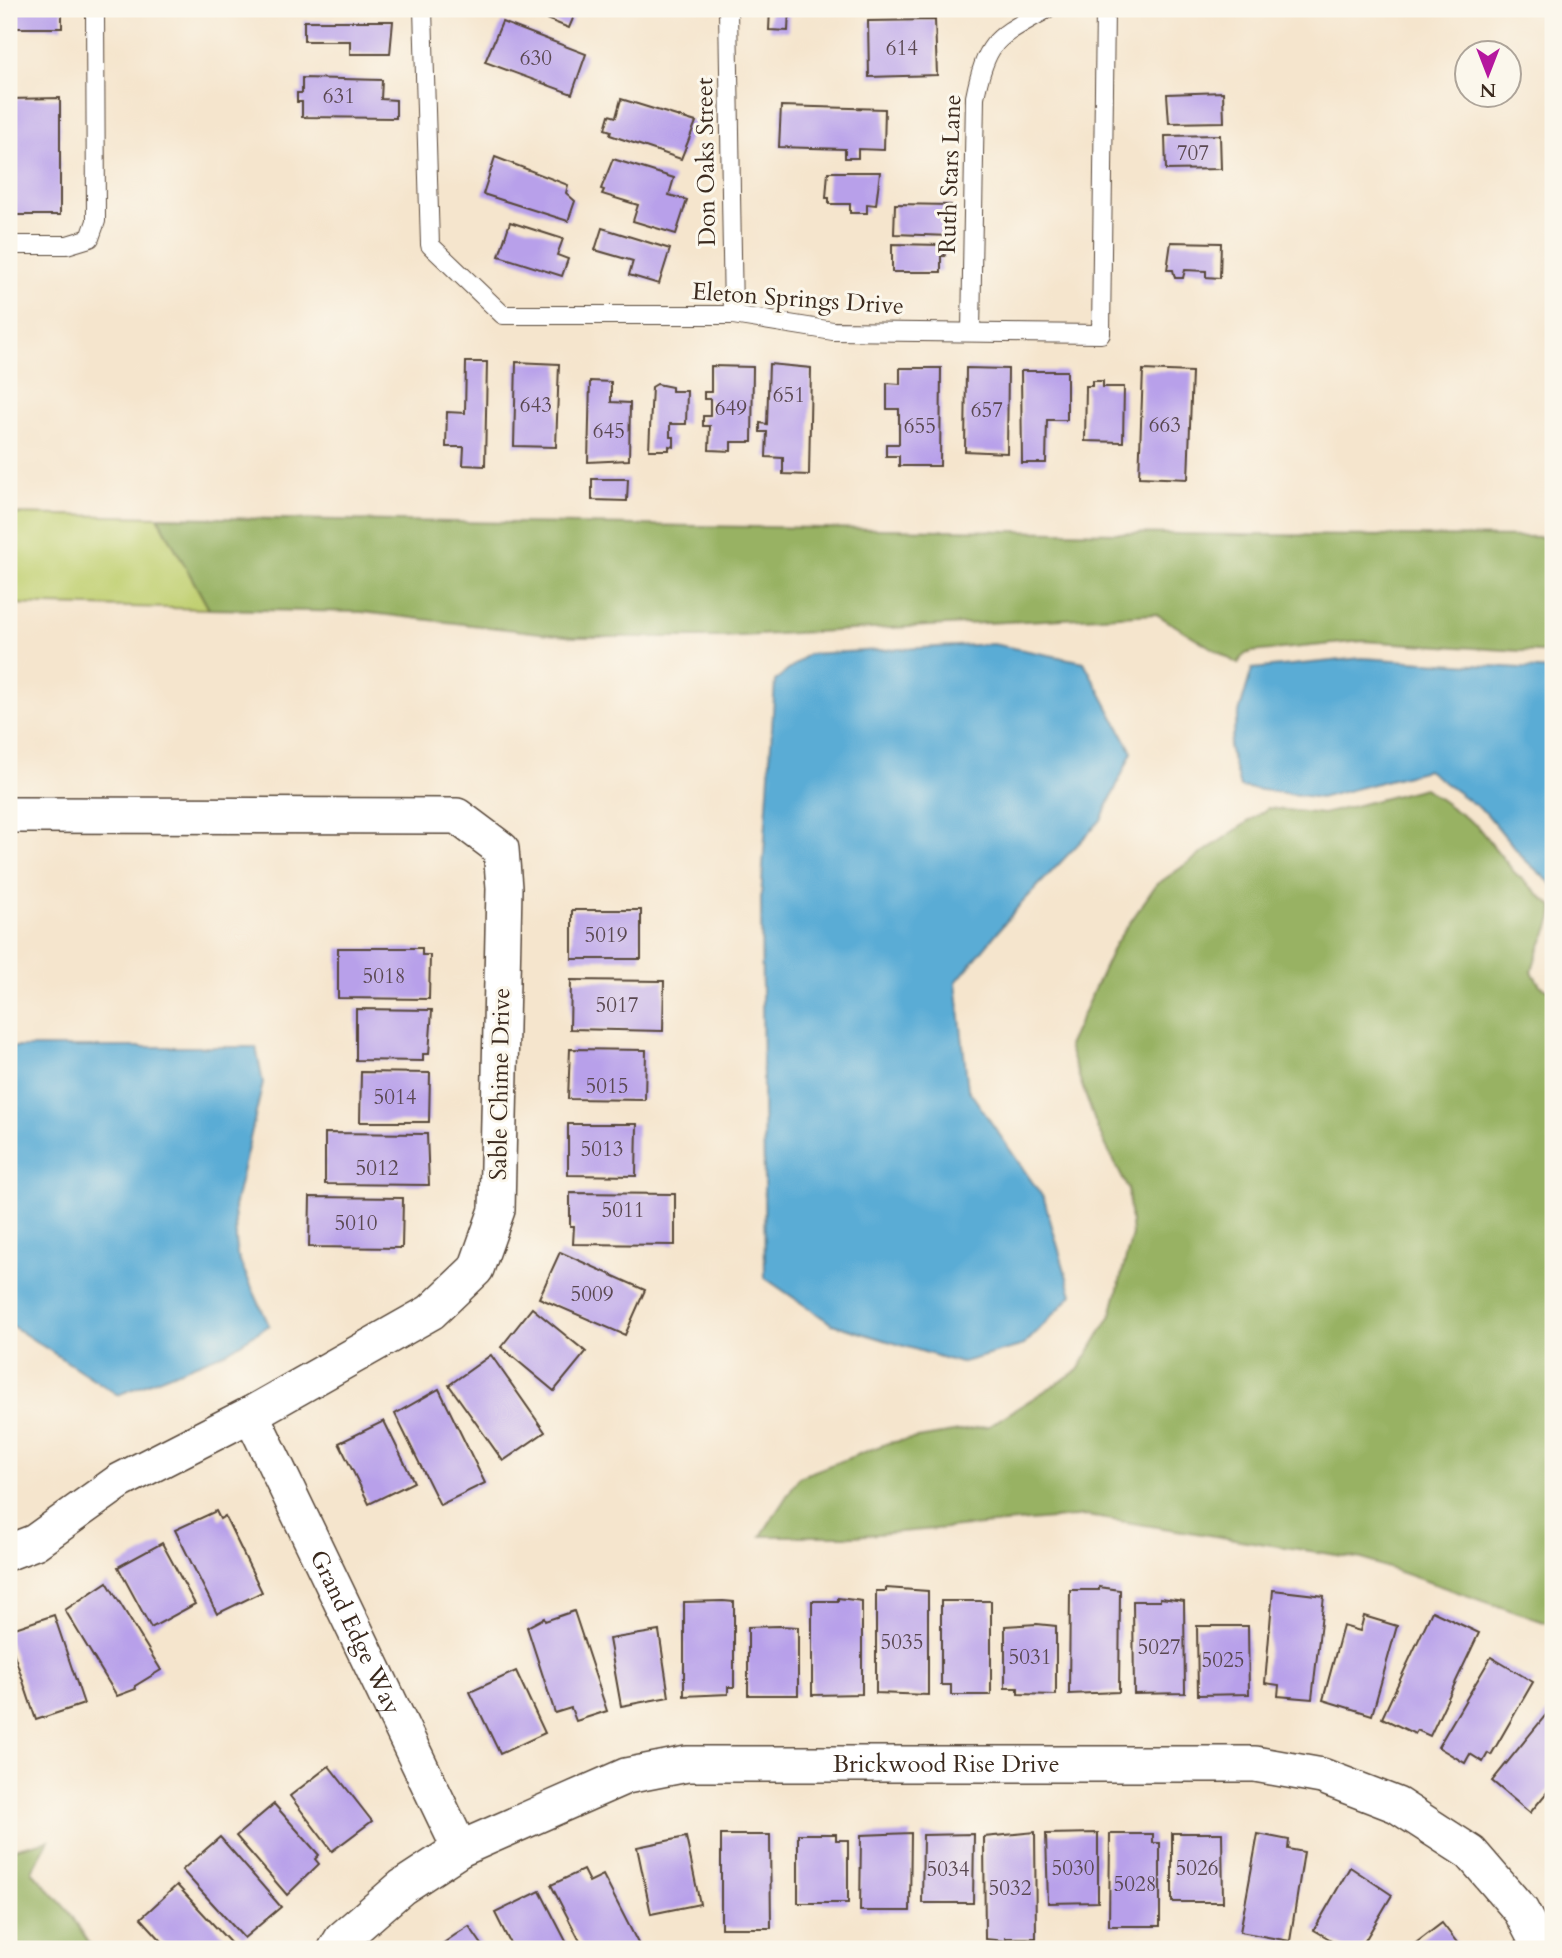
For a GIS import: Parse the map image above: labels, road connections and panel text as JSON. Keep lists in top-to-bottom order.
{
  "streets": {
    "street": ["Sable Chime Drive", "Grand Edge Way", "Brickwood Rise Drive"],
    "lane": ["Don Oaks Street", "Ruth Stars Lane", "Eleton Springs Drive"]
  },
  "crossings": [
    ["Don Oaks Street", "Eleton Springs Drive"],
    ["Ruth Stars Lane", "Eleton Springs Drive"],
    ["Sable Chime Drive", "Grand Edge Way"],
    ["Grand Edge Way", "Brickwood Rise Drive"]
  ],
  "house_numbers": [
    "614",
    "630",
    "631",
    "707",
    "651",
    "643",
    "649",
    "657",
    "663",
    "655",
    "645",
    "5019",
    "5018",
    "5017",
    "5015",
    "5014",
    "5013",
    "5012",
    "5011",
    "5010",
    "5009",
    "5035",
    "5027",
    "5031",
    "5025",
    "5030",
    "5026",
    "5034",
    "5028",
    "5032"
  ],
  "north": "bottom"
}
